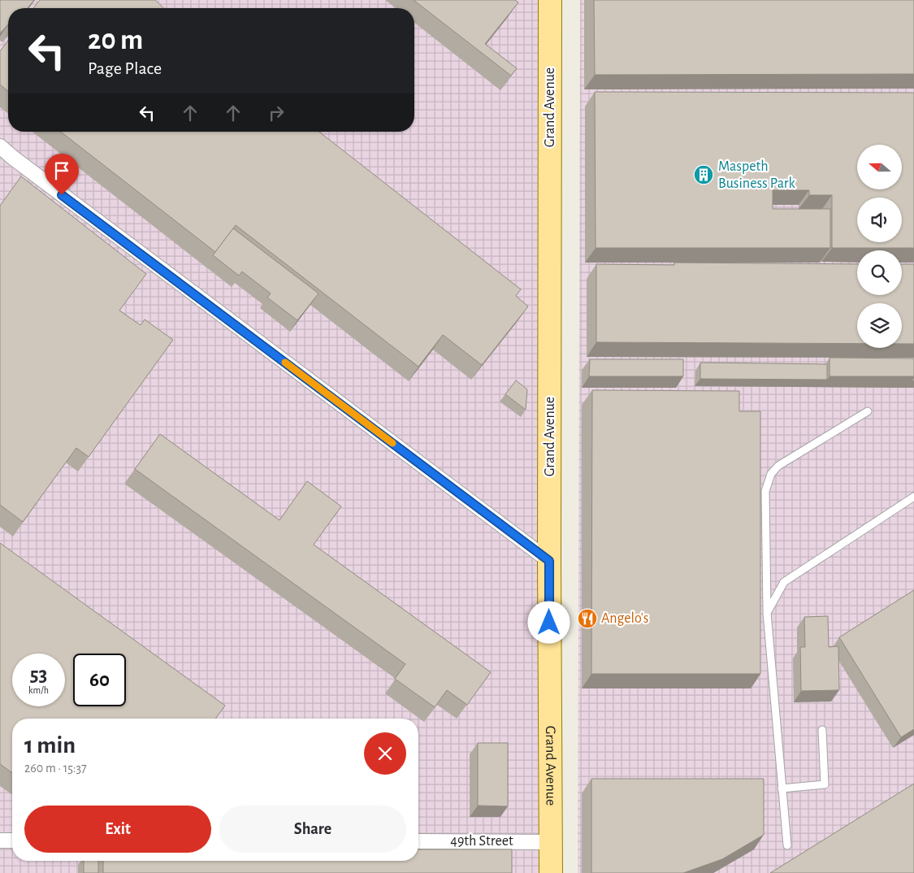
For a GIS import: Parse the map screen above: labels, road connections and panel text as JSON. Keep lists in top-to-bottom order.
{
  "streets": {
    "main road": ["Grand Avenue"],
    "street": ["49th Street"]
  },
  "crossings": [
    ["Grand Avenue", "49th Street"]
  ],
  "places": {
    "building": ["Maspeth Business Park"],
    "restaurant": ["Angelo's"]
  },
  "north": "left",
  "page": {
    "turn": ["20 m", "Page Place"],
    "speed": "53 km/h",
    "limit": "60",
    "heading": ["1 min", "260 m · 15:37"],
    "buttons": ["Exit", "Share"]
  }
}
